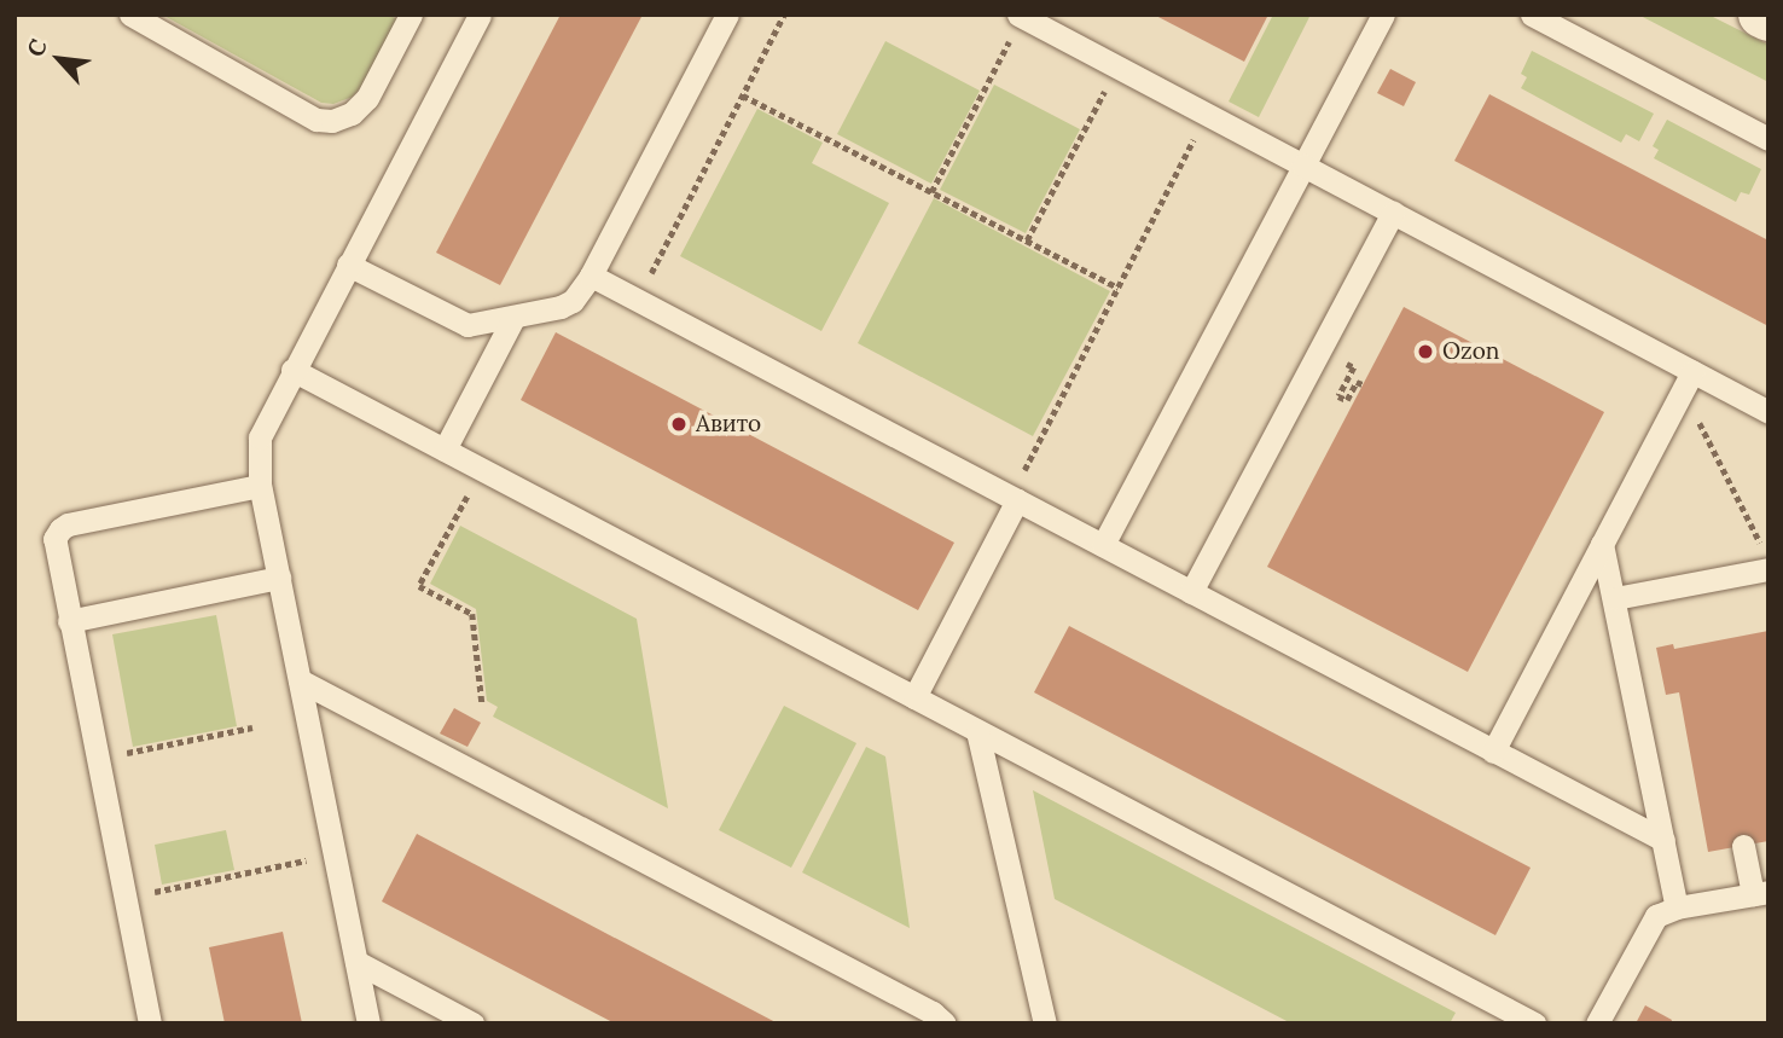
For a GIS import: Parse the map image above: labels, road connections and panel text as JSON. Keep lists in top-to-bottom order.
{
  "places": ["Ozon", "Авито"],
  "north": "top left"
}
